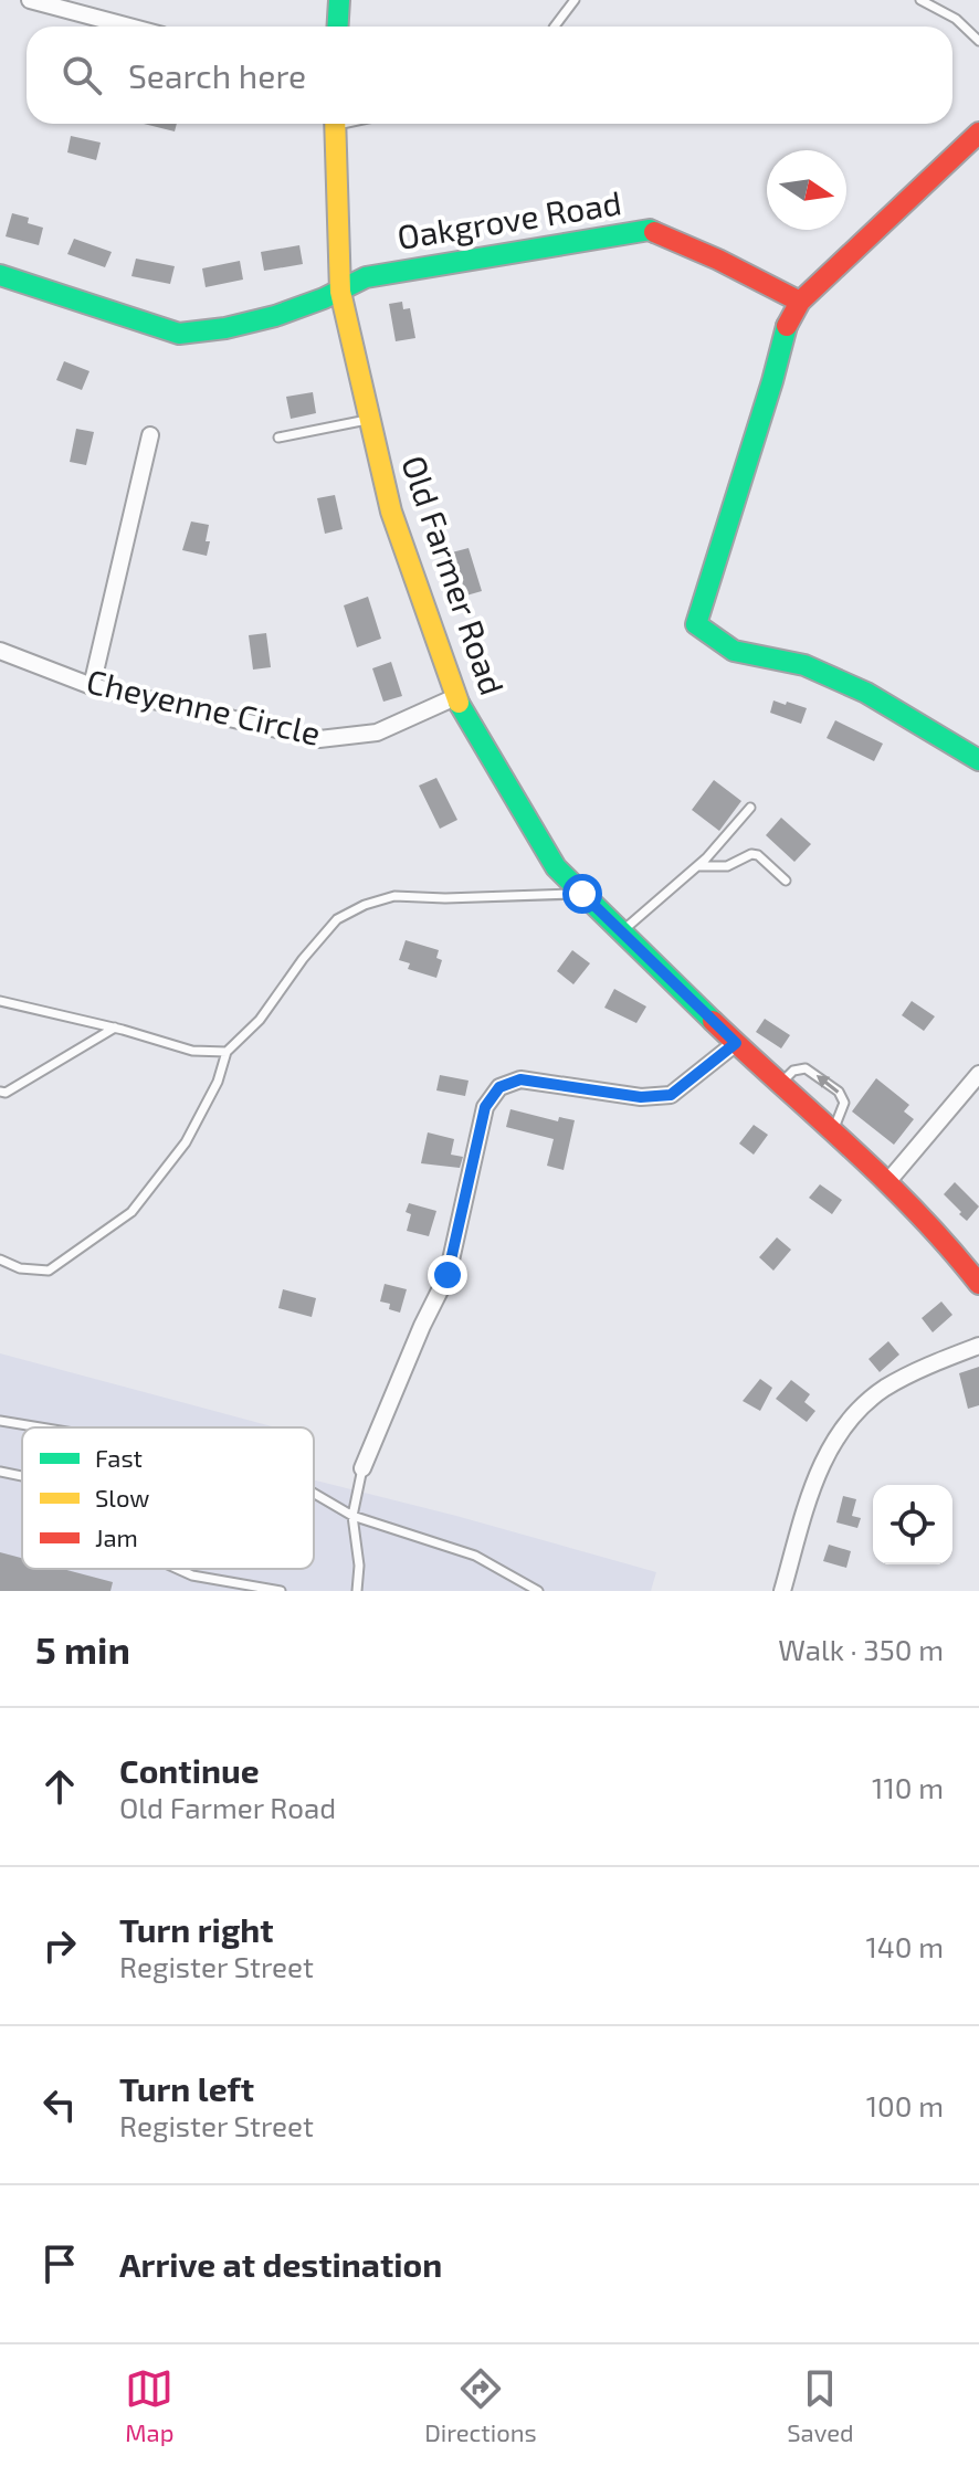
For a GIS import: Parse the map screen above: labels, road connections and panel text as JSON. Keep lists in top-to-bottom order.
{
  "streets": {
    "street": ["Oakgrove Road", "Old Farmer Road", "Cheyenne Circle"]
  },
  "crossings": [
    ["Oakgrove Road", "Old Farmer Road"],
    ["Old Farmer Road", "Cheyenne Circle"]
  ],
  "legend": ["Fast", "Slow", "Jam"],
  "north": "right",
  "page": {
    "search": "Search here",
    "heading": ["5 min", "Walk · 350 m"],
    "list": [
      ["Continue", "Old Farmer Road", "110 m"],
      ["Turn right", "Register Street", "140 m"],
      ["Turn left", "Register Street", "100 m"],
      "Arrive at destination"
    ],
    "nav": ["Map", "Directions", "Saved"]
  }
}
